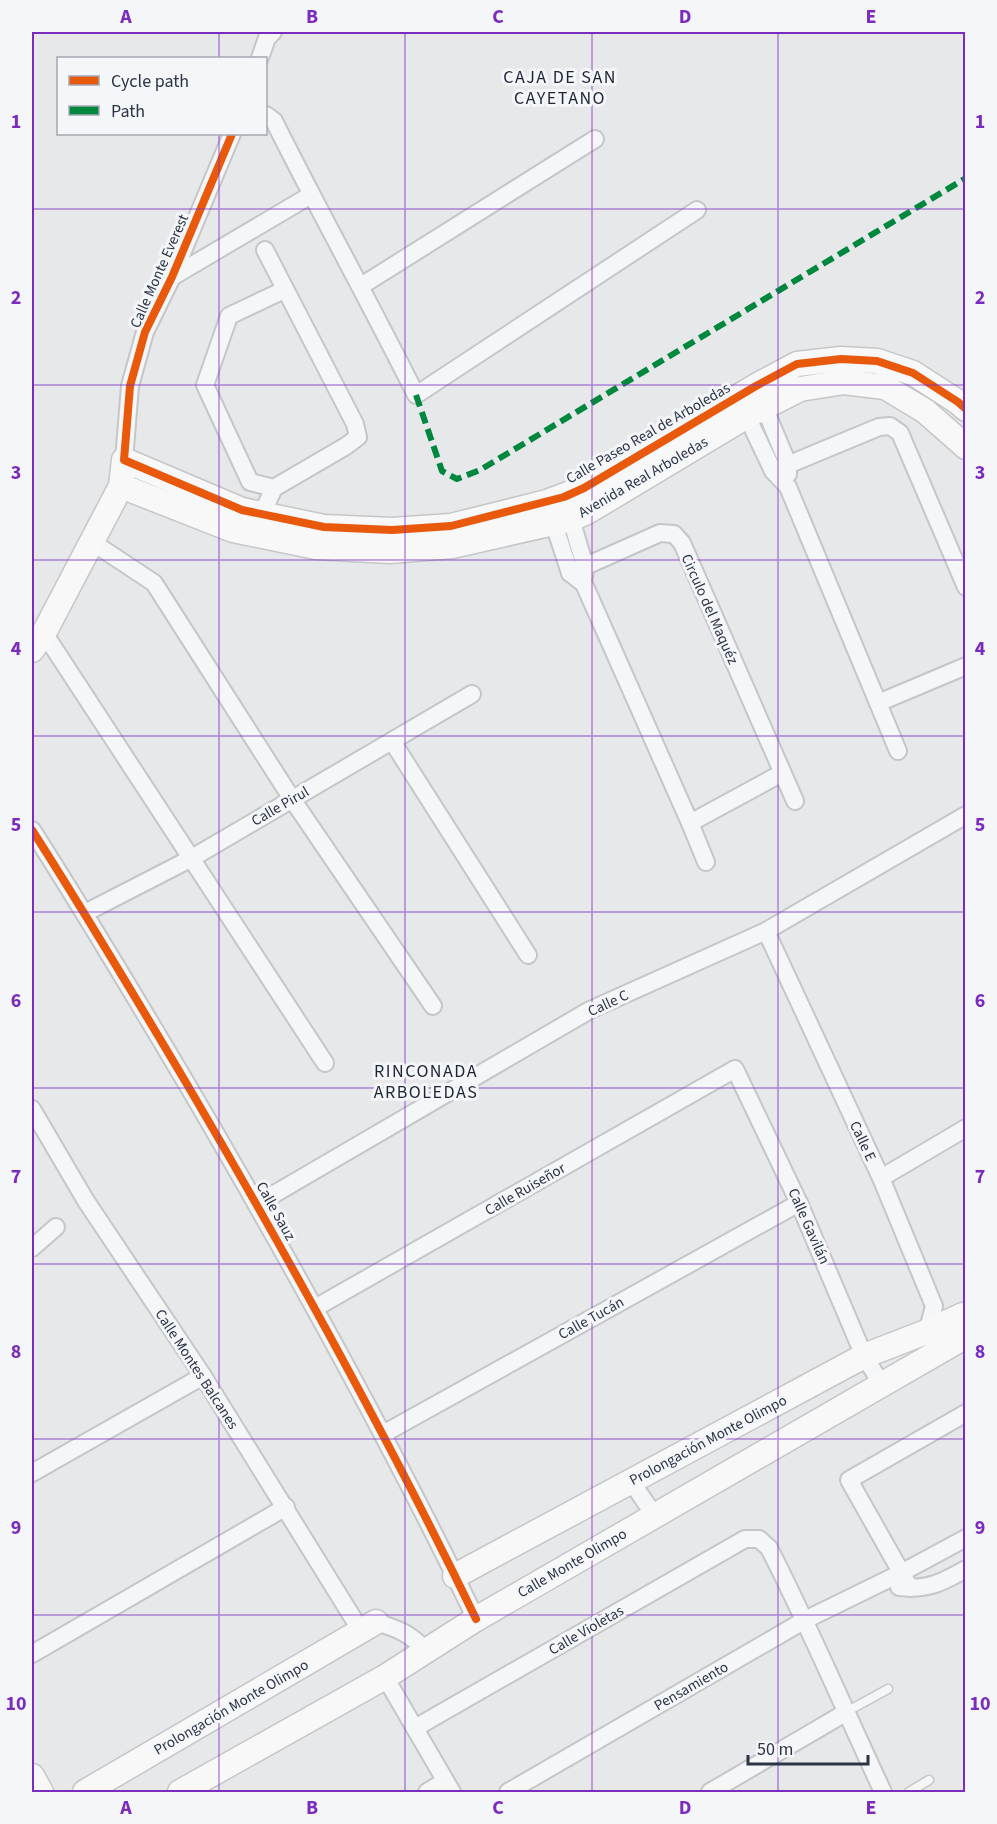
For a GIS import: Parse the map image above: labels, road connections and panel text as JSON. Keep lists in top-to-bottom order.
{
  "streets": {
    "main road": [
      "Calle Monte Everest",
      "Avenida Real Arboledas",
      "Prolongación Monte Olimpo",
      "Calle Monte Olimpo"
    ],
    "street": [
      "Circulo del Maquéz",
      "Calle Pirul",
      "Calle C",
      "Calle E",
      "Calle Ruiseñor",
      "Calle Sauz",
      "Calle Gavilán",
      "Calle Tucán",
      "Calle Montes Balcanes",
      "Calle Violetas",
      "Pensamiento"
    ],
    "cycle path": ["Calle Paseo Real de Arboledas"]
  },
  "crossings": [
    ["Calle Monte Everest", "Avenida Real Arboledas"],
    ["Calle Pirul", "Calle Sauz"],
    ["Calle C", "Calle E"],
    ["Calle C", "Calle Sauz"],
    ["Calle E", "Prolongación Monte Olimpo"],
    ["Calle E", "Calle Monte Olimpo"],
    ["Calle Ruiseñor", "Calle Sauz"],
    ["Calle Ruiseñor", "Calle Gavilán"],
    ["Calle Sauz", "Calle Tucán"],
    ["Calle Sauz", "Prolongación Monte Olimpo"],
    ["Calle Sauz", "Calle Monte Olimpo"],
    ["Calle Gavilán", "Calle Tucán"],
    ["Calle Gavilán", "Prolongación Monte Olimpo"],
    ["Calle Gavilán", "Calle Monte Olimpo"],
    ["Calle Montes Balcanes", "Prolongación Monte Olimpo"],
    ["Calle Violetas", "Pensamiento"]
  ],
  "districts": ["CAJA DE SAN CAYETANO", "RINCONADA ARBOLEDAS"],
  "legend": ["Cycle path", "Path"],
  "scale_bar": "50 m",
  "grid": {
    "columns": [
      "A",
      "B",
      "C",
      "D",
      "E"
    ],
    "rows": [
      "1",
      "2",
      "3",
      "4",
      "5",
      "6",
      "7",
      "8",
      "9",
      "10"
    ]
  }
}
